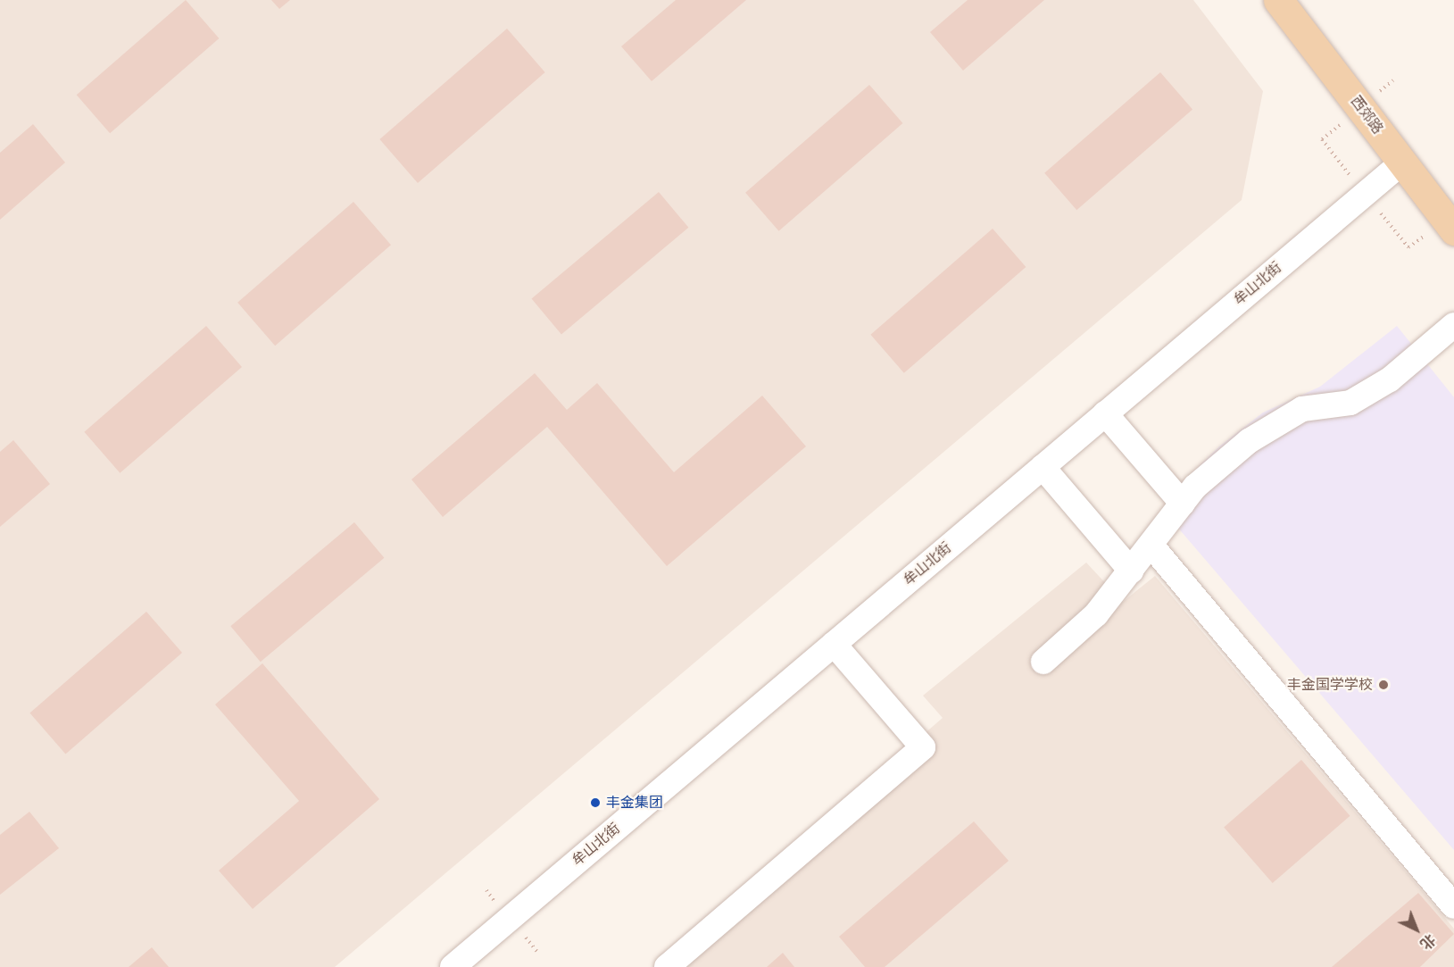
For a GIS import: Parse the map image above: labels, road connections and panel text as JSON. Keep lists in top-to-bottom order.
{
  "streets": {
    "main road": ["西郊路"],
    "street": ["牟山北街"]
  },
  "crossings": [
    ["西郊路", "牟山北街"]
  ],
  "places": ["丰金国学学校", "丰金集团"],
  "north": "bottom right"
}
